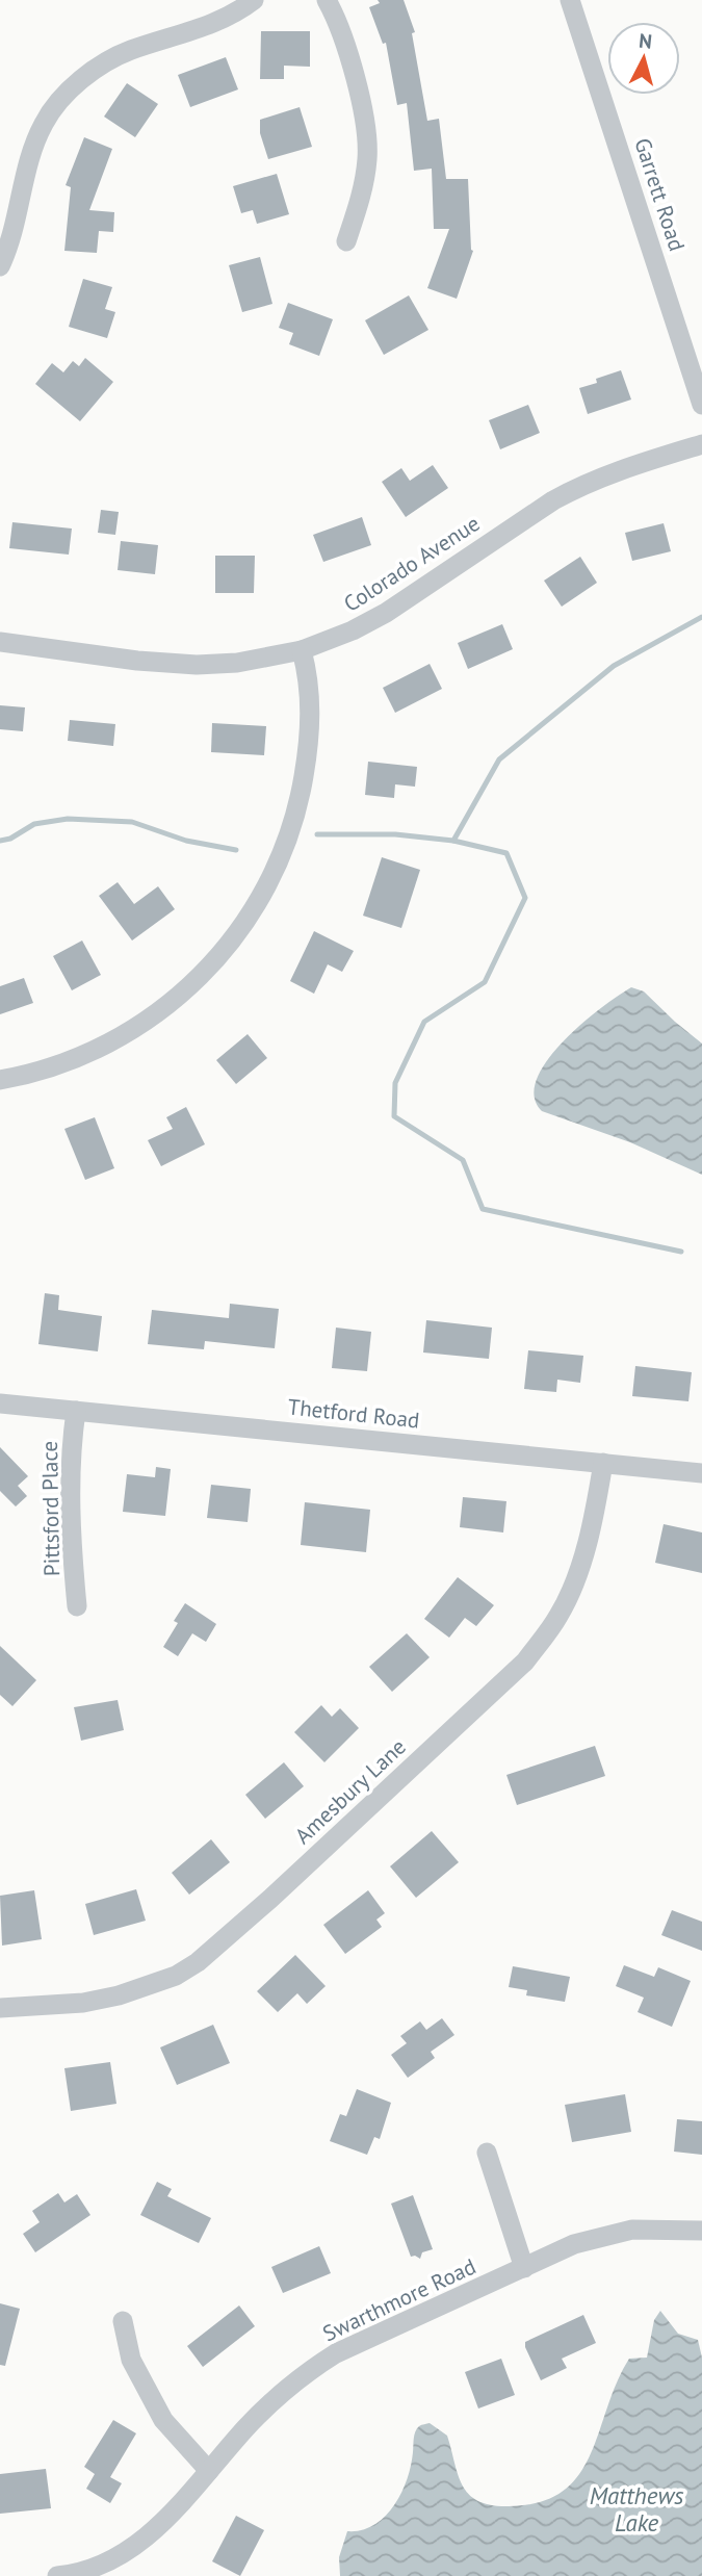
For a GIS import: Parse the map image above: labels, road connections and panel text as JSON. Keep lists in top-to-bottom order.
{
  "streets": {
    "street": [
      "Garrett Road",
      "Colorado Avenue",
      "Thetford Road",
      "Pittsford Place",
      "Amesbury Lane",
      "Swarthmore Road"
    ]
  },
  "crossings": [
    ["Thetford Road", "Pittsford Place"],
    ["Thetford Road", "Amesbury Lane"]
  ],
  "water": ["Matthews Lake"],
  "north": "top"
}
